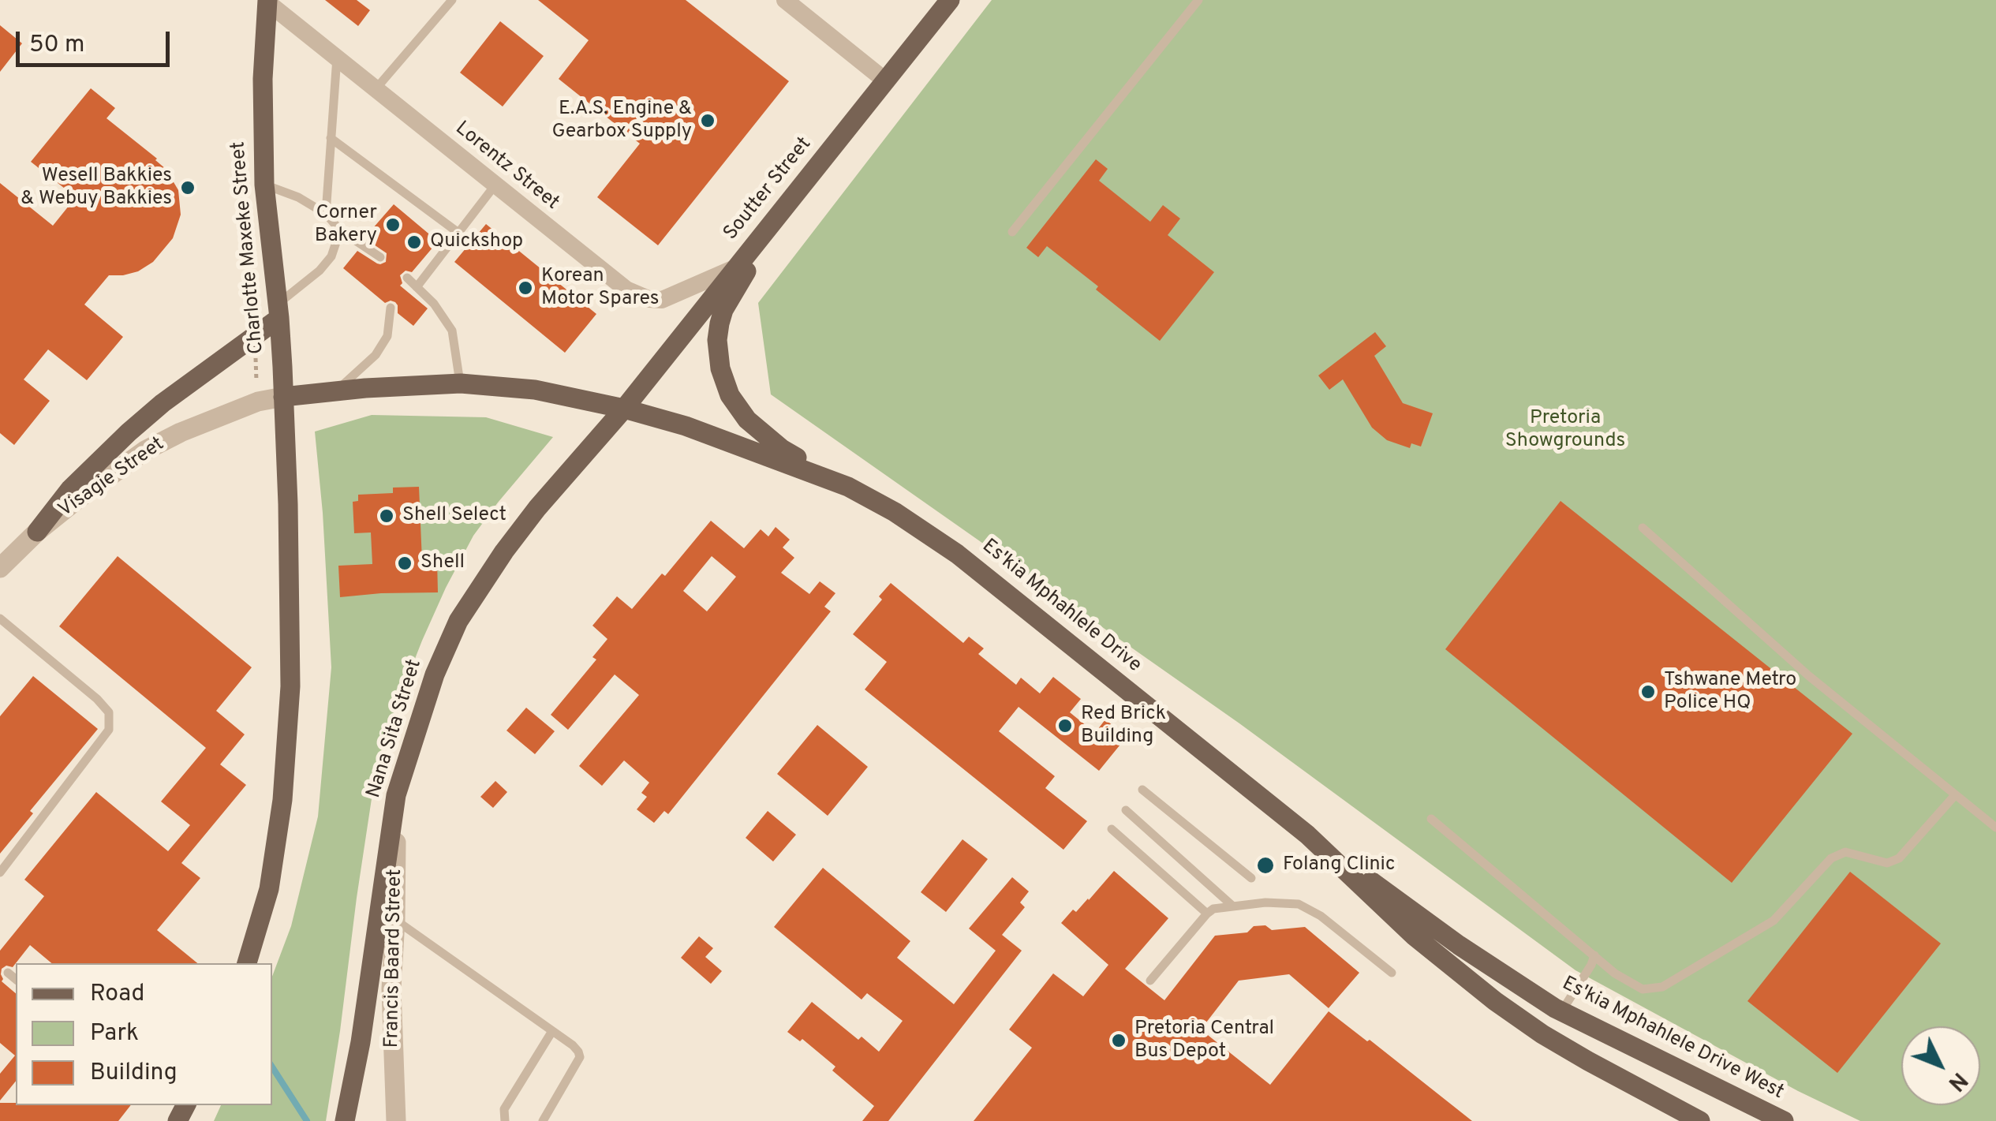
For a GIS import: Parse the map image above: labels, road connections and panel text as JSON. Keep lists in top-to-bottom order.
{
  "streets": {
    "main road": [
      "Soutter Street",
      "Charlotte Maxeke Street",
      "Es'kia Mphahlele Drive",
      "Nana Sita Street",
      "Es'kia Mphahlele Drive West"
    ],
    "street": ["Lorentz Street", "Visagie Street", "Francis Baard Street"]
  },
  "crossings": [
    ["Lorentz Street", "Soutter Street"],
    ["Lorentz Street", "Charlotte Maxeke Street"],
    ["Soutter Street", "Es'kia Mphahlele Drive"],
    ["Soutter Street", "Nana Sita Street"],
    ["Charlotte Maxeke Street", "Visagie Street"],
    ["Charlotte Maxeke Street", "Es'kia Mphahlele Drive"],
    ["Visagie Street", "Es'kia Mphahlele Drive"],
    ["Es'kia Mphahlele Drive", "Nana Sita Street"],
    ["Es'kia Mphahlele Drive", "Es'kia Mphahlele Drive West"],
    ["Nana Sita Street", "Francis Baard Street"]
  ],
  "parks": ["Pretoria Showgrounds"],
  "places": [
    "E.A.S. Engine & Gearbox Supply",
    "Wesell Bakkies & Webuy Bakkies",
    "Corner Bakery",
    "Quickshop",
    "Korean Motor Spares",
    "Shell Select",
    "Shell",
    "Tshwane Metro Police HQ",
    "Red Brick Building",
    "Folang Clinic",
    "Pretoria Central Bus Depot"
  ],
  "legend": ["Road", "Park", "Building"],
  "scale_bar": "50 m",
  "north": "bottom right"
}
